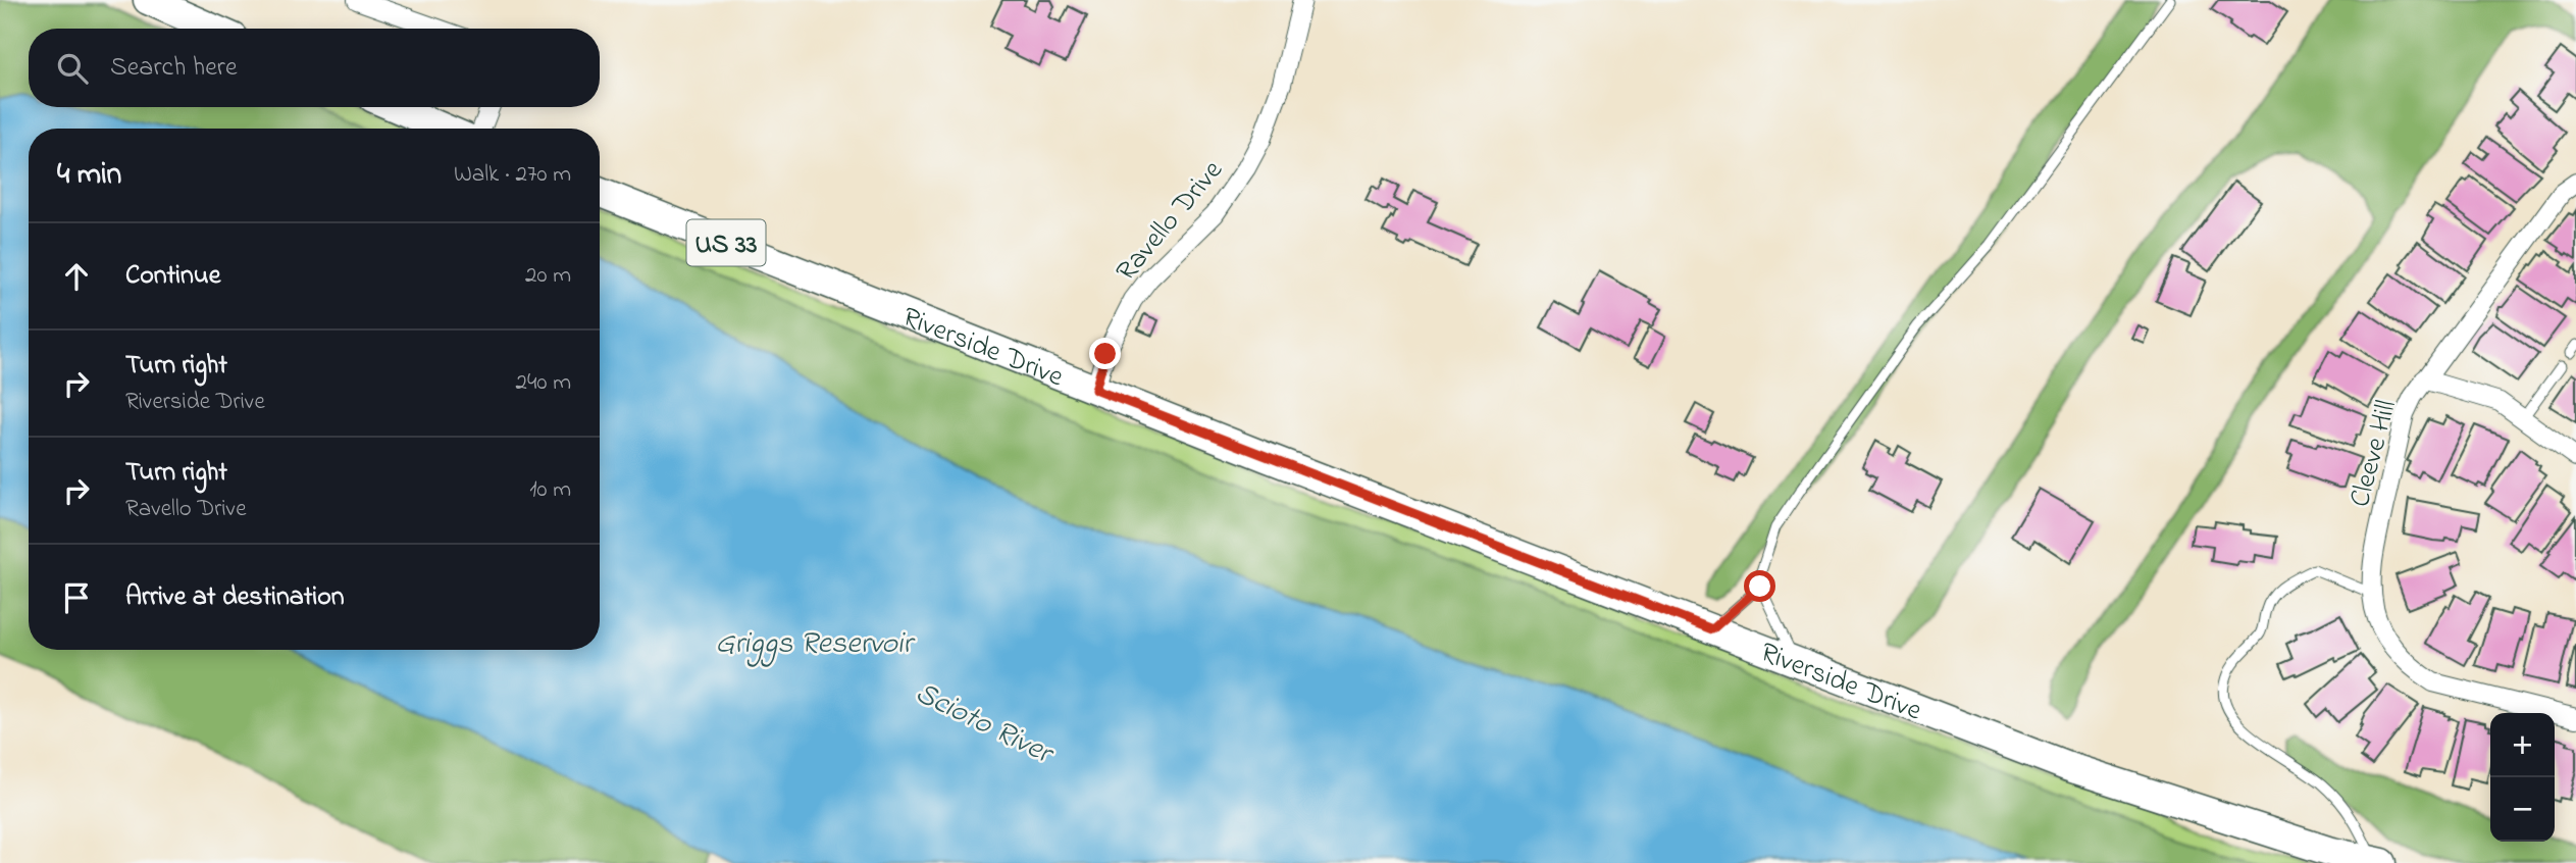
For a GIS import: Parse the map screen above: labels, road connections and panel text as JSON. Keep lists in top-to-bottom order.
{
  "streets": {
    "main road": ["US 33", "Riverside Drive"],
    "street": ["Ravello Drive", "Cleeve Hill"]
  },
  "crossings": [
    ["Ravello Drive", "Riverside Drive"]
  ],
  "water": ["Griggs Reservoir", "Scioto River"],
  "page": {
    "search": "Search here",
    "heading": ["4 min", "Walk · 270 m"],
    "list": [
      ["Continue", "20 m"],
      ["Turn right", "Riverside Drive", "240 m"],
      ["Turn right", "Ravello Drive", "10 m"],
      "Arrive at destination"
    ],
    "map_buttons": ["+", "−"]
  }
}
